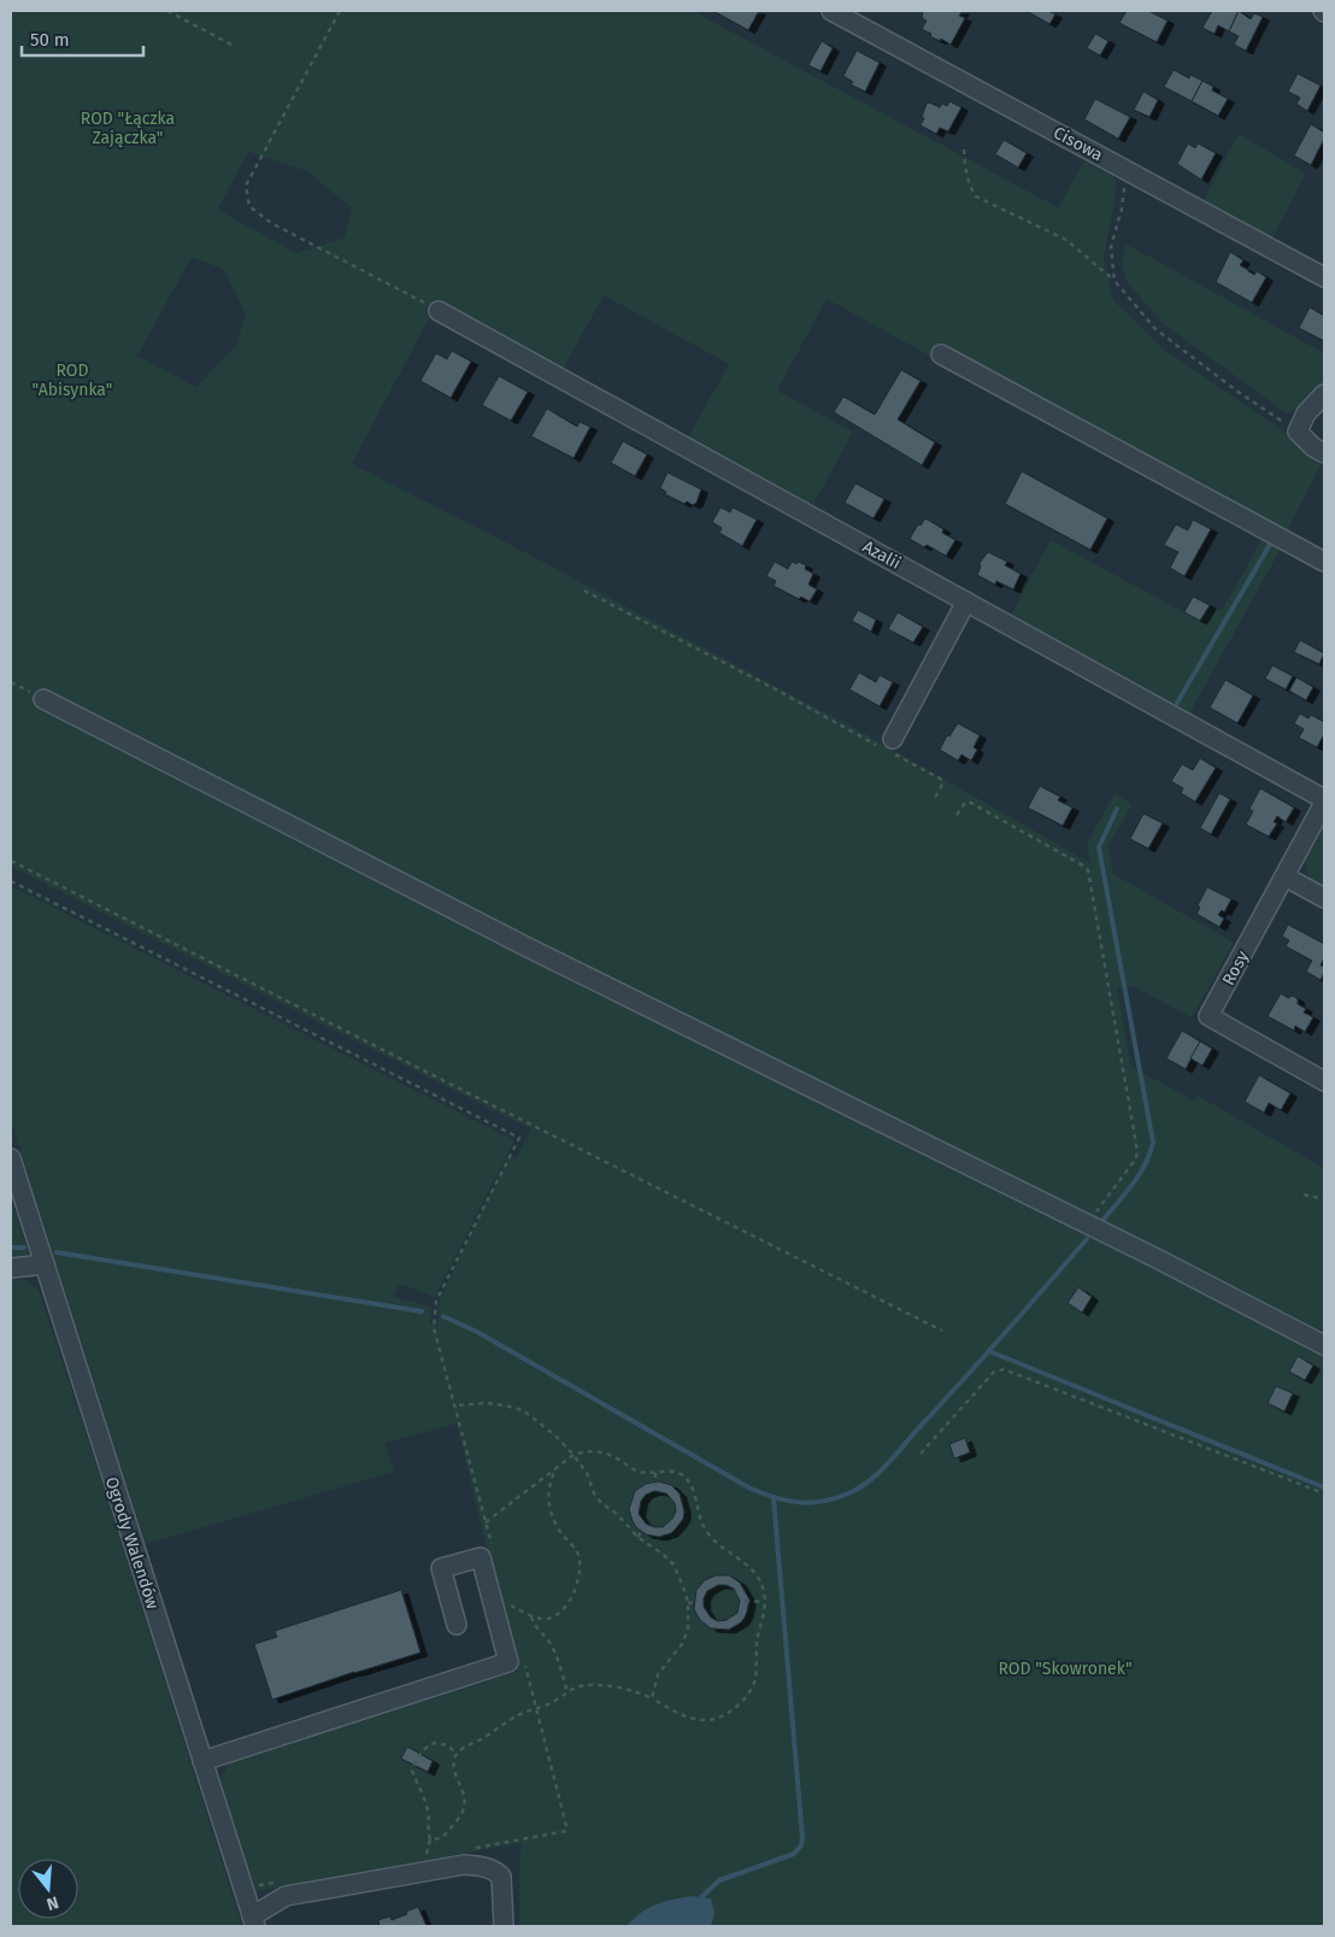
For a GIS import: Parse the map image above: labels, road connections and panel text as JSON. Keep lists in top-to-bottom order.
{
  "streets": {
    "street": [
      "Cisowa",
      "Azalii",
      "Rosy",
      "Ogrody Walendów"
    ]
  },
  "crossings": [
    ["Azalii", "Rosy"]
  ],
  "parks": ["ROD \"Łączka Zajączka\"", "ROD \"Abisynka\"", "ROD \"Skowronek\""],
  "scale_bar": "50 m",
  "north": "bottom"
}
